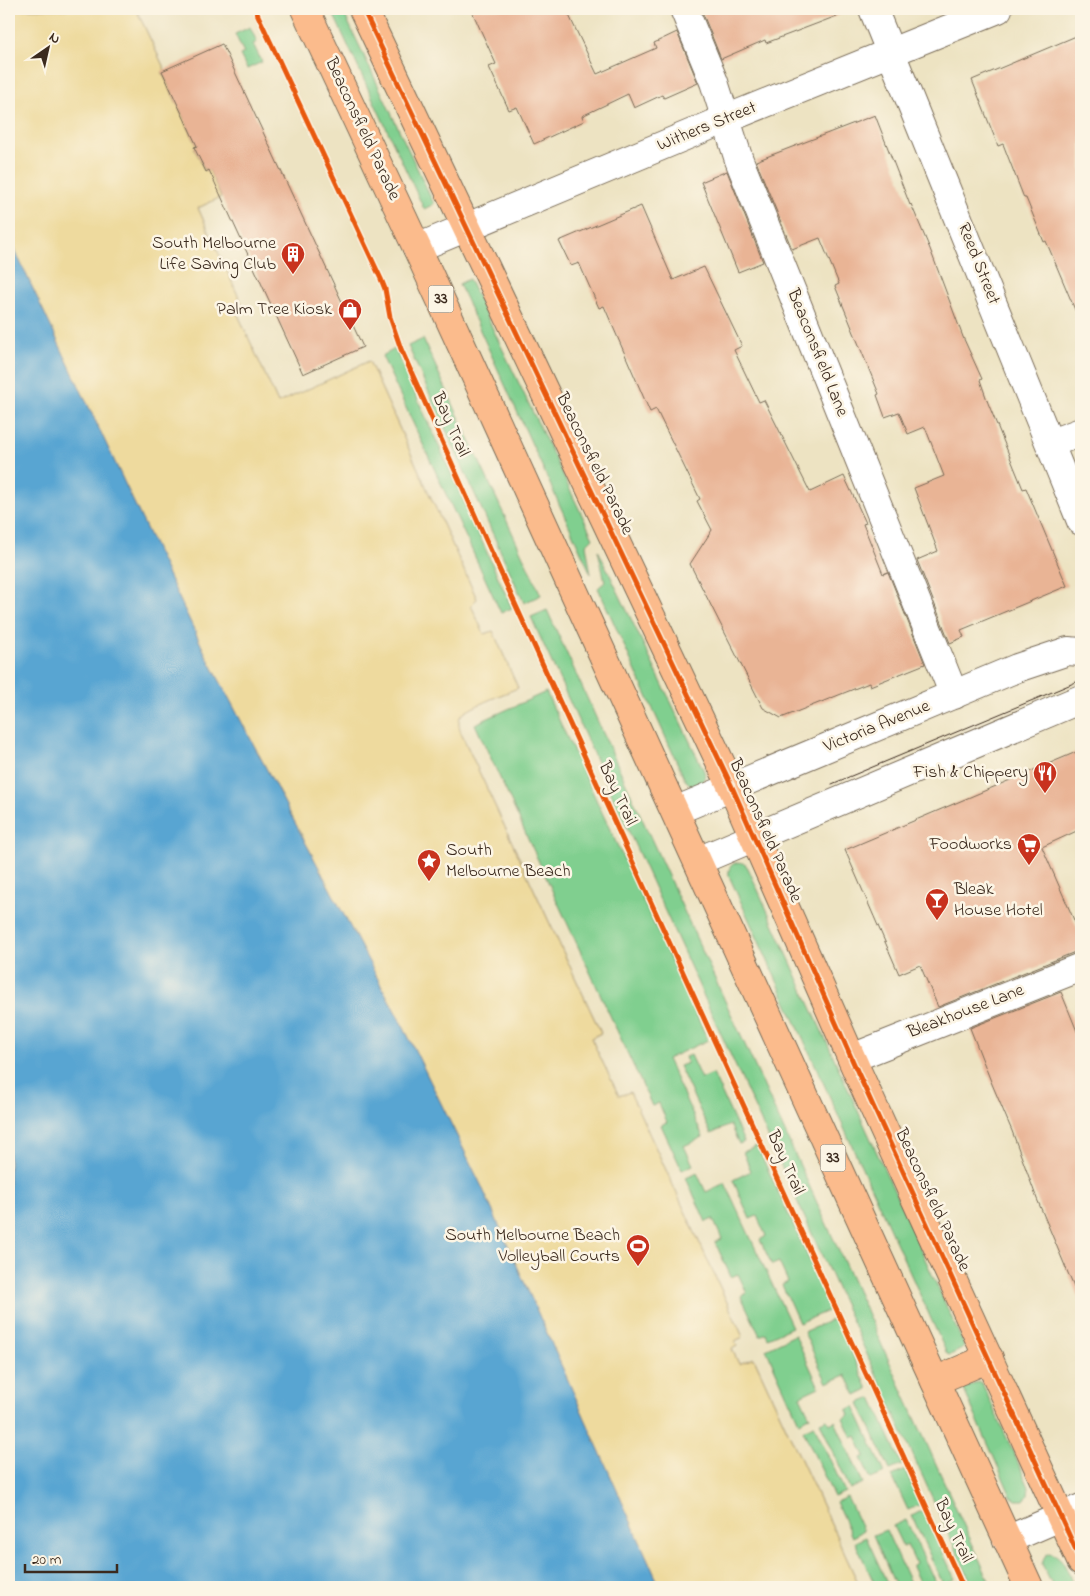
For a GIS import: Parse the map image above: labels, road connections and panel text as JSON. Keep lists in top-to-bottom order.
{
  "streets": {
    "main road": ["Beaconsfield Parade", "33"],
    "street": [
      "Withers Street",
      "Reed Street",
      "Beaconsfield Lane",
      "Victoria Avenue",
      "Bleakhouse Lane"
    ],
    "cycle path": ["Bay Trail"]
  },
  "crossings": [
    ["Withers Street", "Beaconsfield Parade"],
    ["Withers Street", "Reed Street"],
    ["Withers Street", "Beaconsfield Lane"],
    ["Beaconsfield Parade", "Victoria Avenue"],
    ["Beaconsfield Parade", "Bleakhouse Lane"],
    ["Beaconsfield Lane", "Victoria Avenue"]
  ],
  "places": {
    "building": ["South Melbourne Life Saving Club"],
    "shop": ["Palm Tree Kiosk"],
    "restaurant": ["Fish & Chippery"],
    "supermarket": ["Foodworks"],
    "place": ["South Melbourne Beach"],
    "bar": ["Bleak House Hotel"],
    "sports": ["South Melbourne Beach Volleyball Courts"]
  },
  "scale_bar": "20 m",
  "north": "top right"
}
